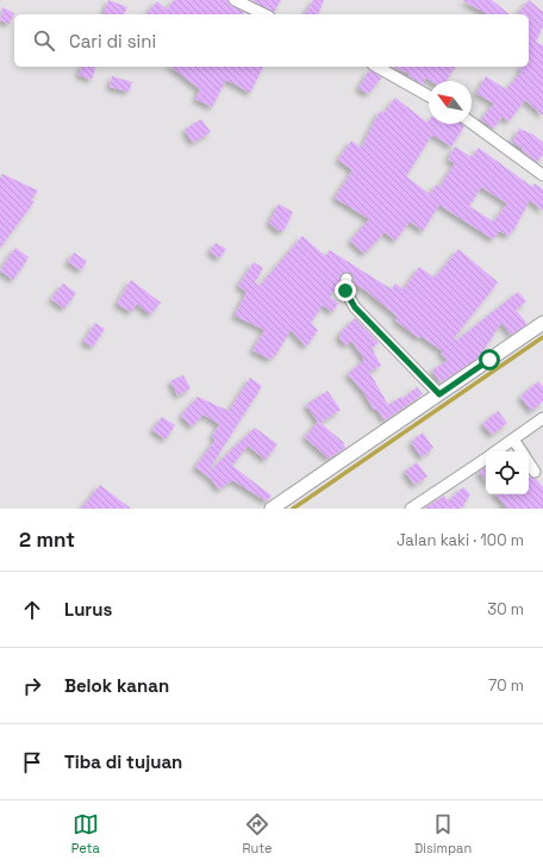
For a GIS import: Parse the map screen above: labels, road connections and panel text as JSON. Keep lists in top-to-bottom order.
{
  "north": "top left",
  "page": {
    "search": "Cari di sini",
    "heading": ["2 mnt", "Jalan kaki · 100 m"],
    "list": [
      ["Lurus", "30 m"],
      ["Belok kanan", "70 m"],
      "Tiba di tujuan"
    ],
    "nav": ["Peta", "Rute", "Disimpan"]
  }
}
